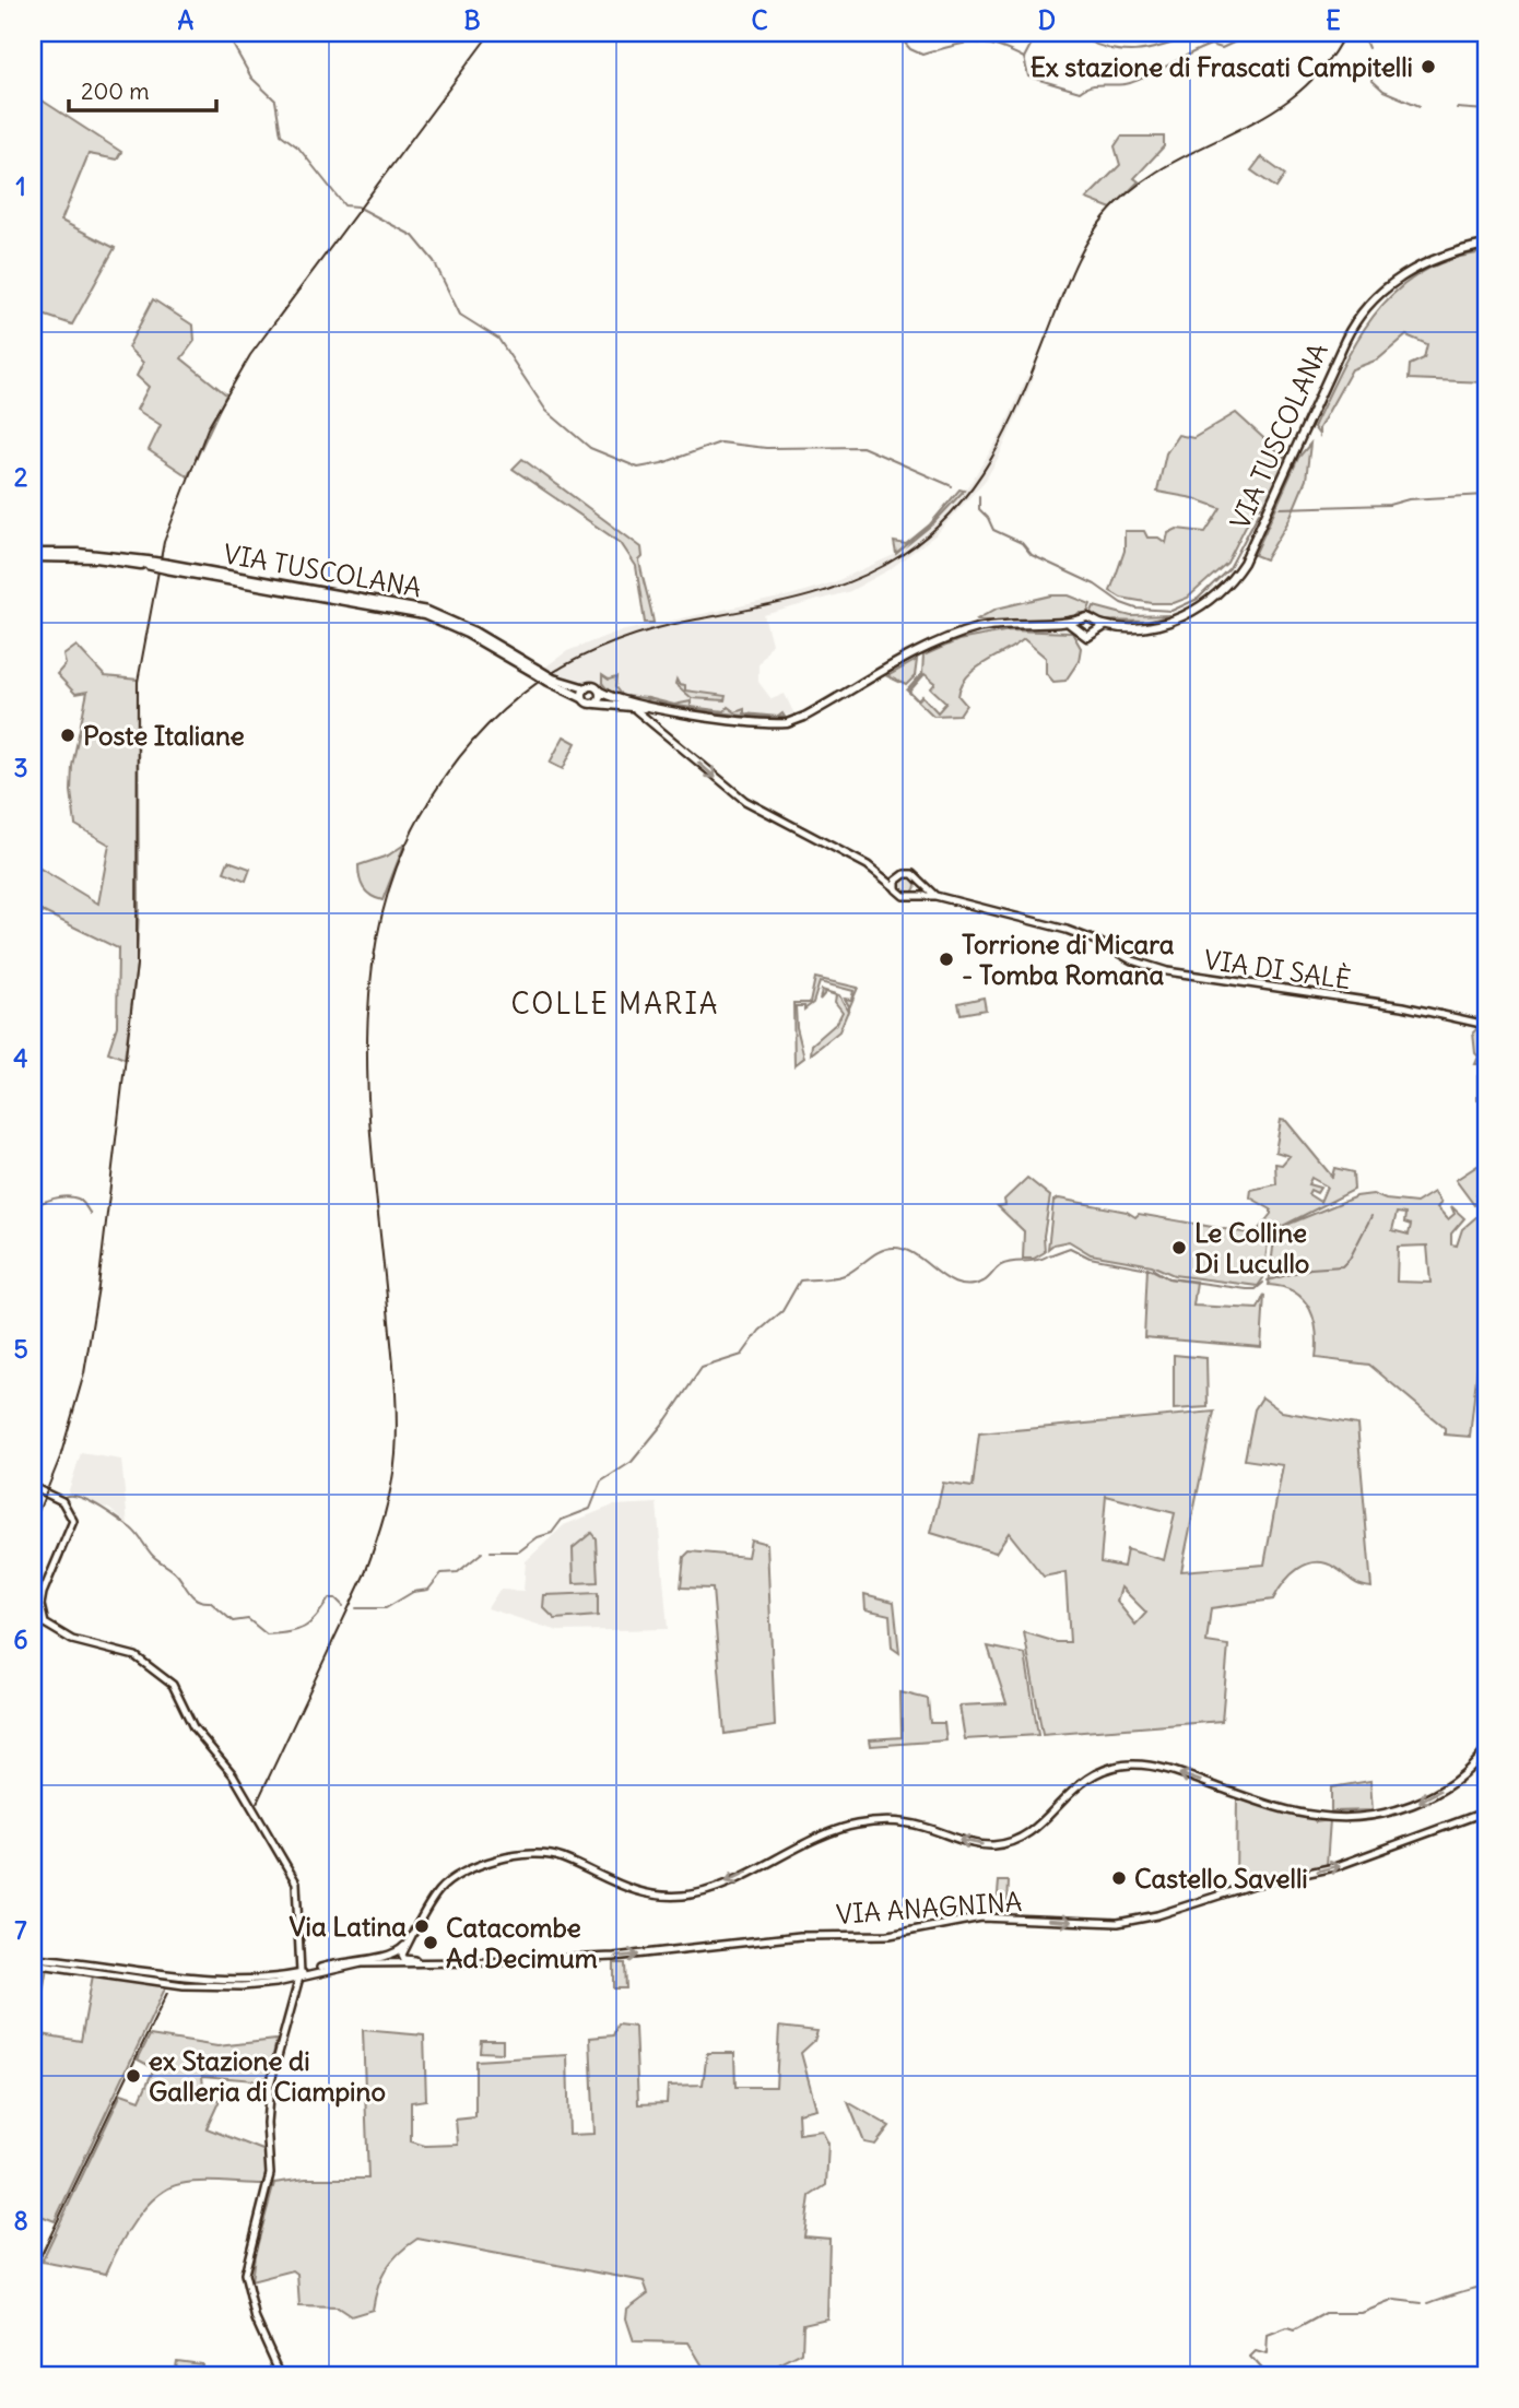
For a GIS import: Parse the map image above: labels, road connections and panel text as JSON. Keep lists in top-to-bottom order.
{
  "streets": {
    "main road": ["VIA TUSCOLANA", "VIA DI SALÈ", "VIA ANAGNINA"]
  },
  "districts": ["COLLE MARIA"],
  "places": [
    "Ex stazione di Frascati Campitelli",
    "Poste Italiane",
    "Torrione di Micara - Tomba Romana",
    "Le Colline Di Lucullo",
    "Castello Savelli",
    "Via Latina",
    "Catacombe Ad Decimum",
    "ex Stazione di Galleria di Ciampino"
  ],
  "scale_bar": "200 m",
  "grid": {
    "columns": [
      "A",
      "B",
      "C",
      "D",
      "E"
    ],
    "rows": [
      "1",
      "2",
      "3",
      "4",
      "5",
      "6",
      "7",
      "8"
    ]
  }
}
